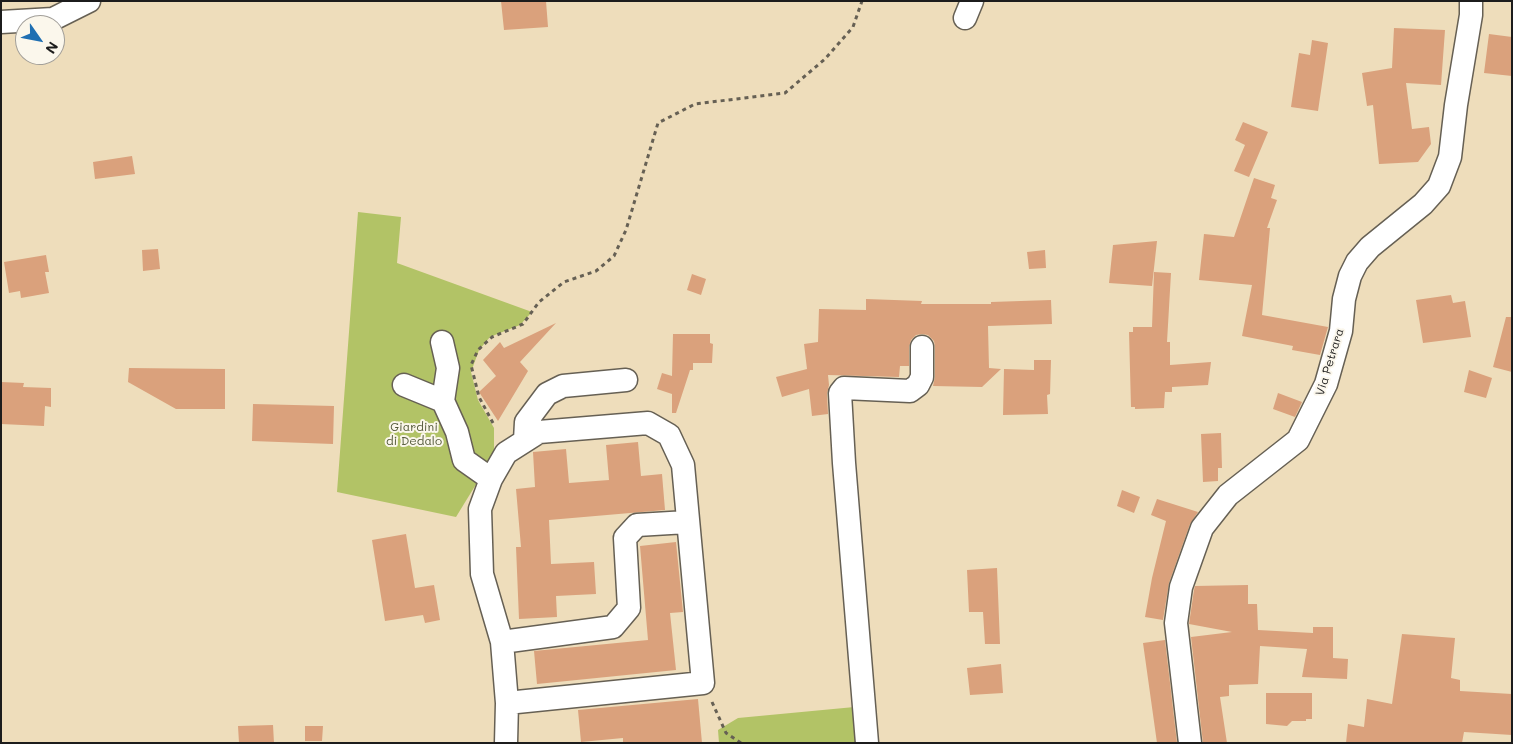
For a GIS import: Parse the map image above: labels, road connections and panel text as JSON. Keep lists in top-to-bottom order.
{
  "streets": {
    "street": ["Via Petrara"]
  },
  "parks": ["Giardini di Dedalo"],
  "north": "bottom right"
}
